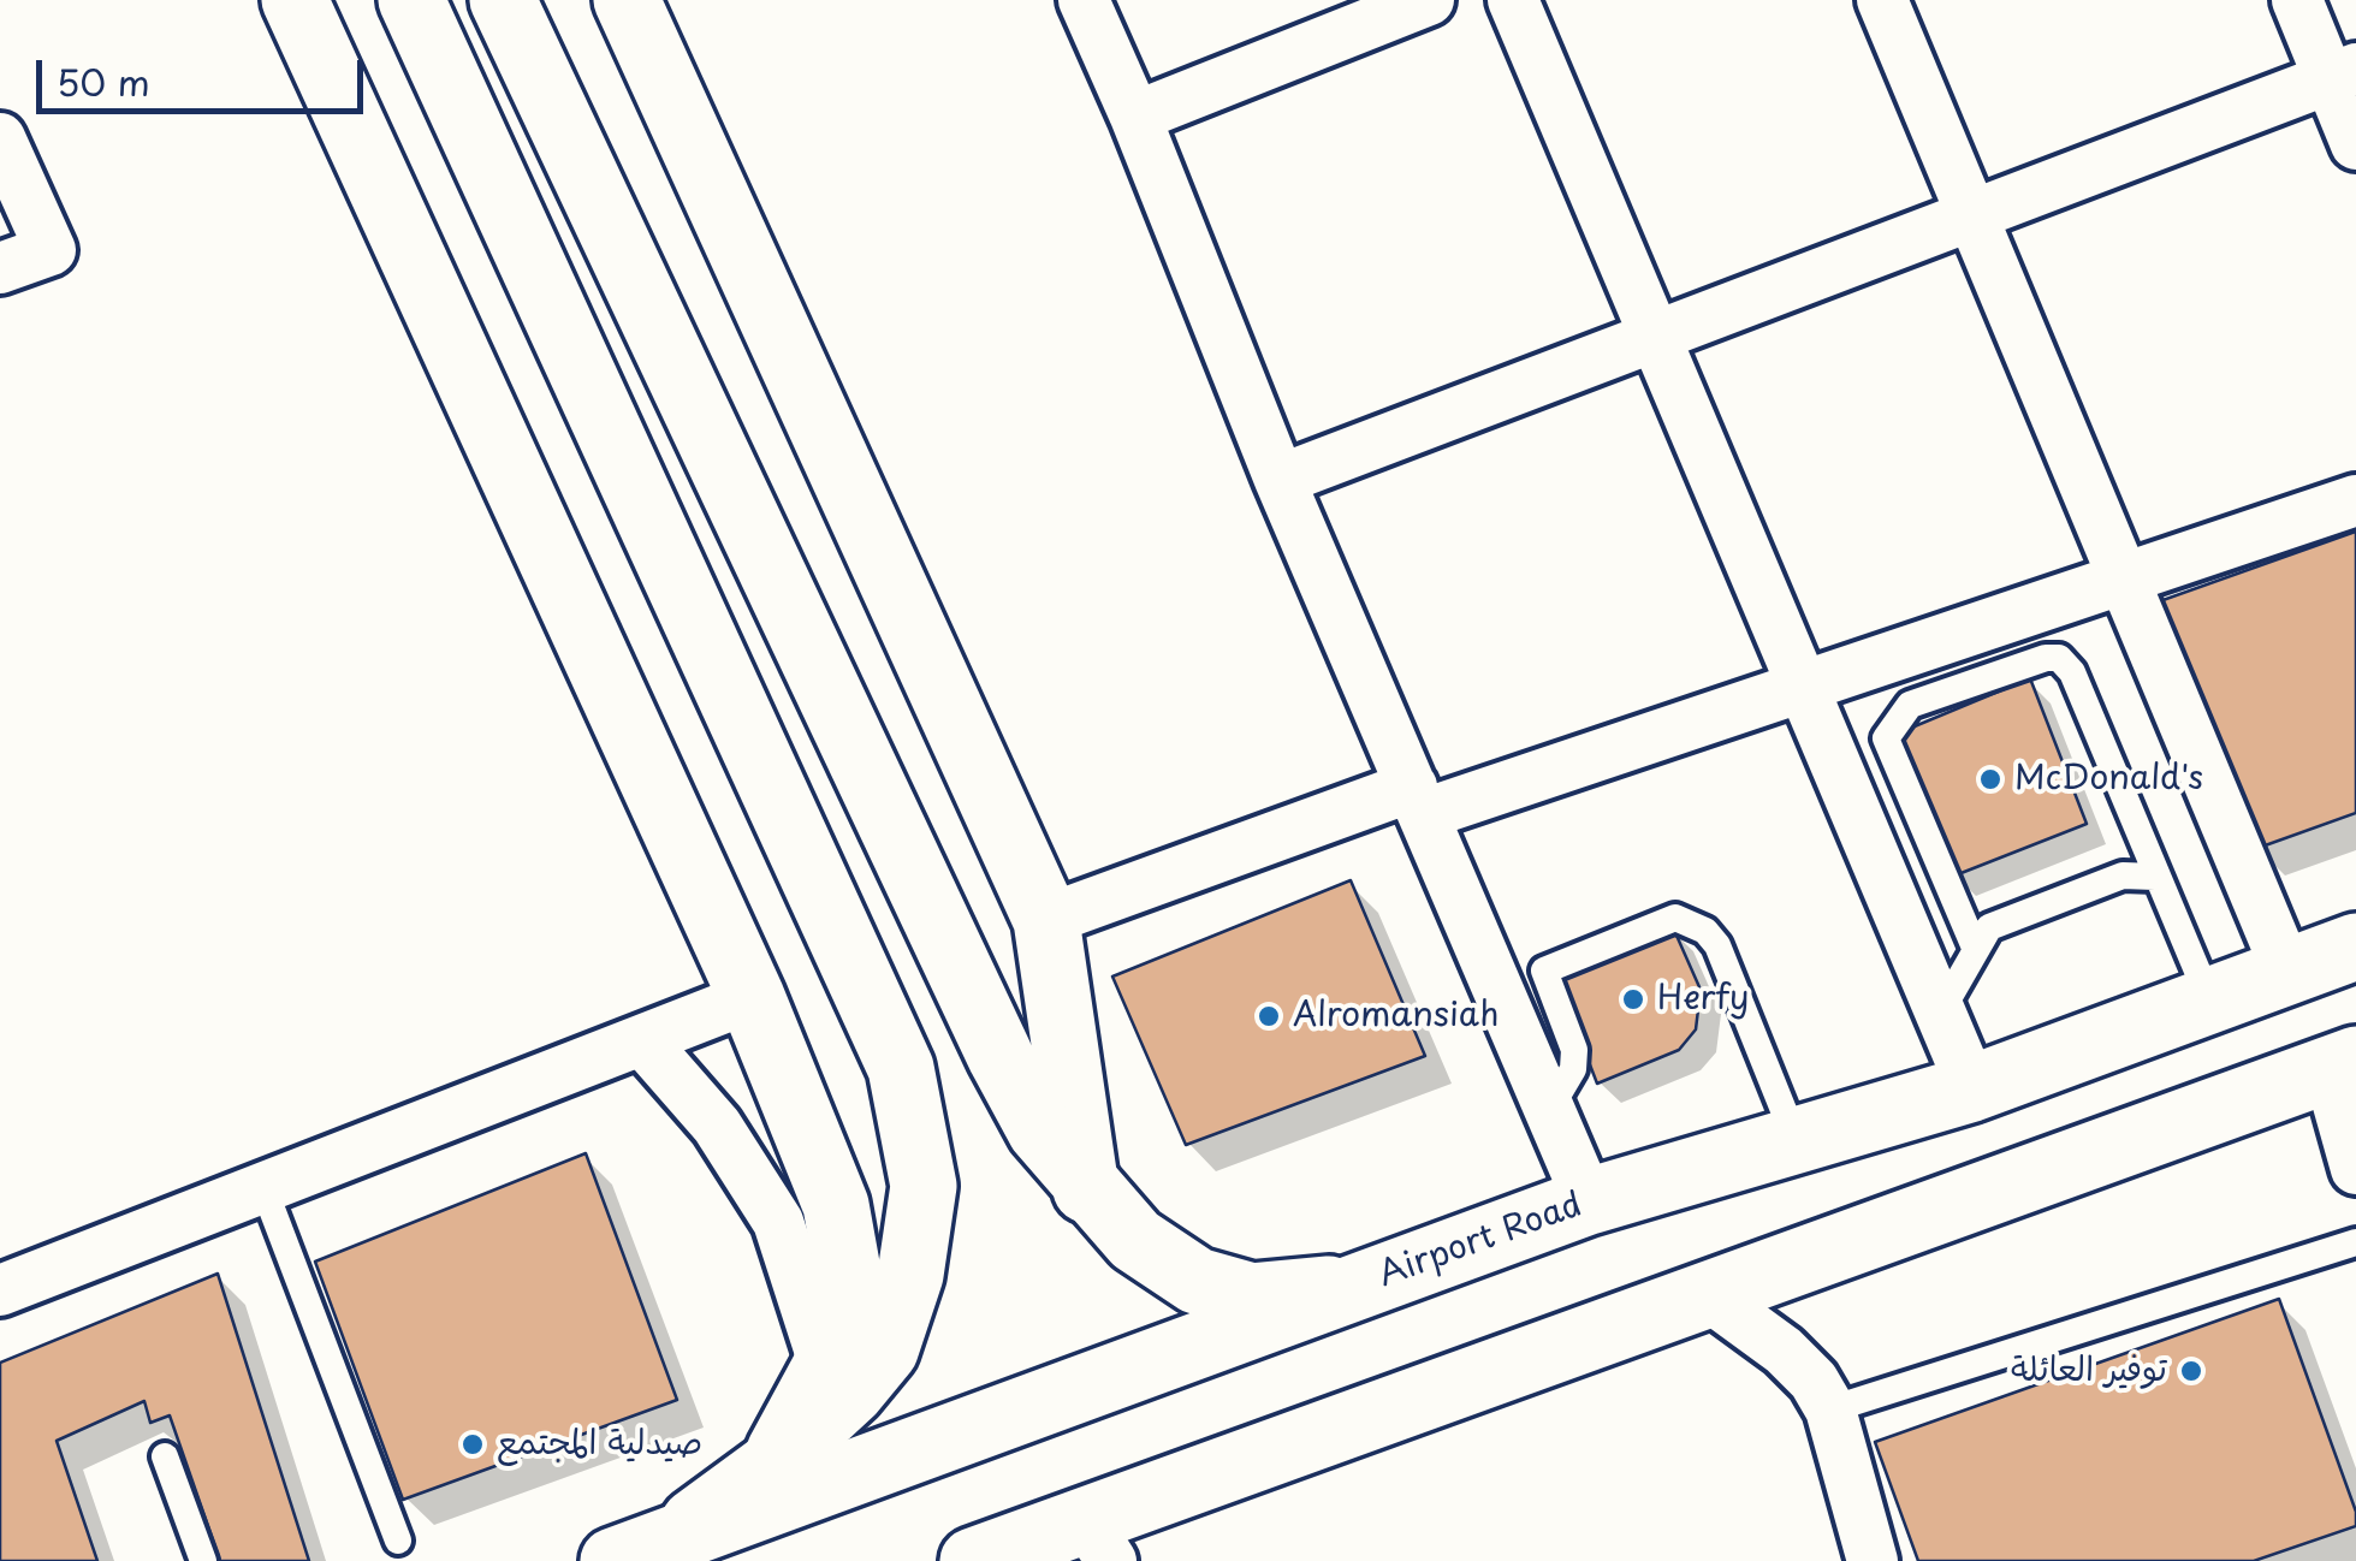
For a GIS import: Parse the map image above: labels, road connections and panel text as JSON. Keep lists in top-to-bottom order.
{
  "streets": {
    "main road": ["Airport Road"]
  },
  "places": [
    "McDonald's",
    "Herfy",
    "Alromansiah",
    "توفير العائلة",
    "صيدلية المجتمع"
  ],
  "scale_bar": "50 m"
}
